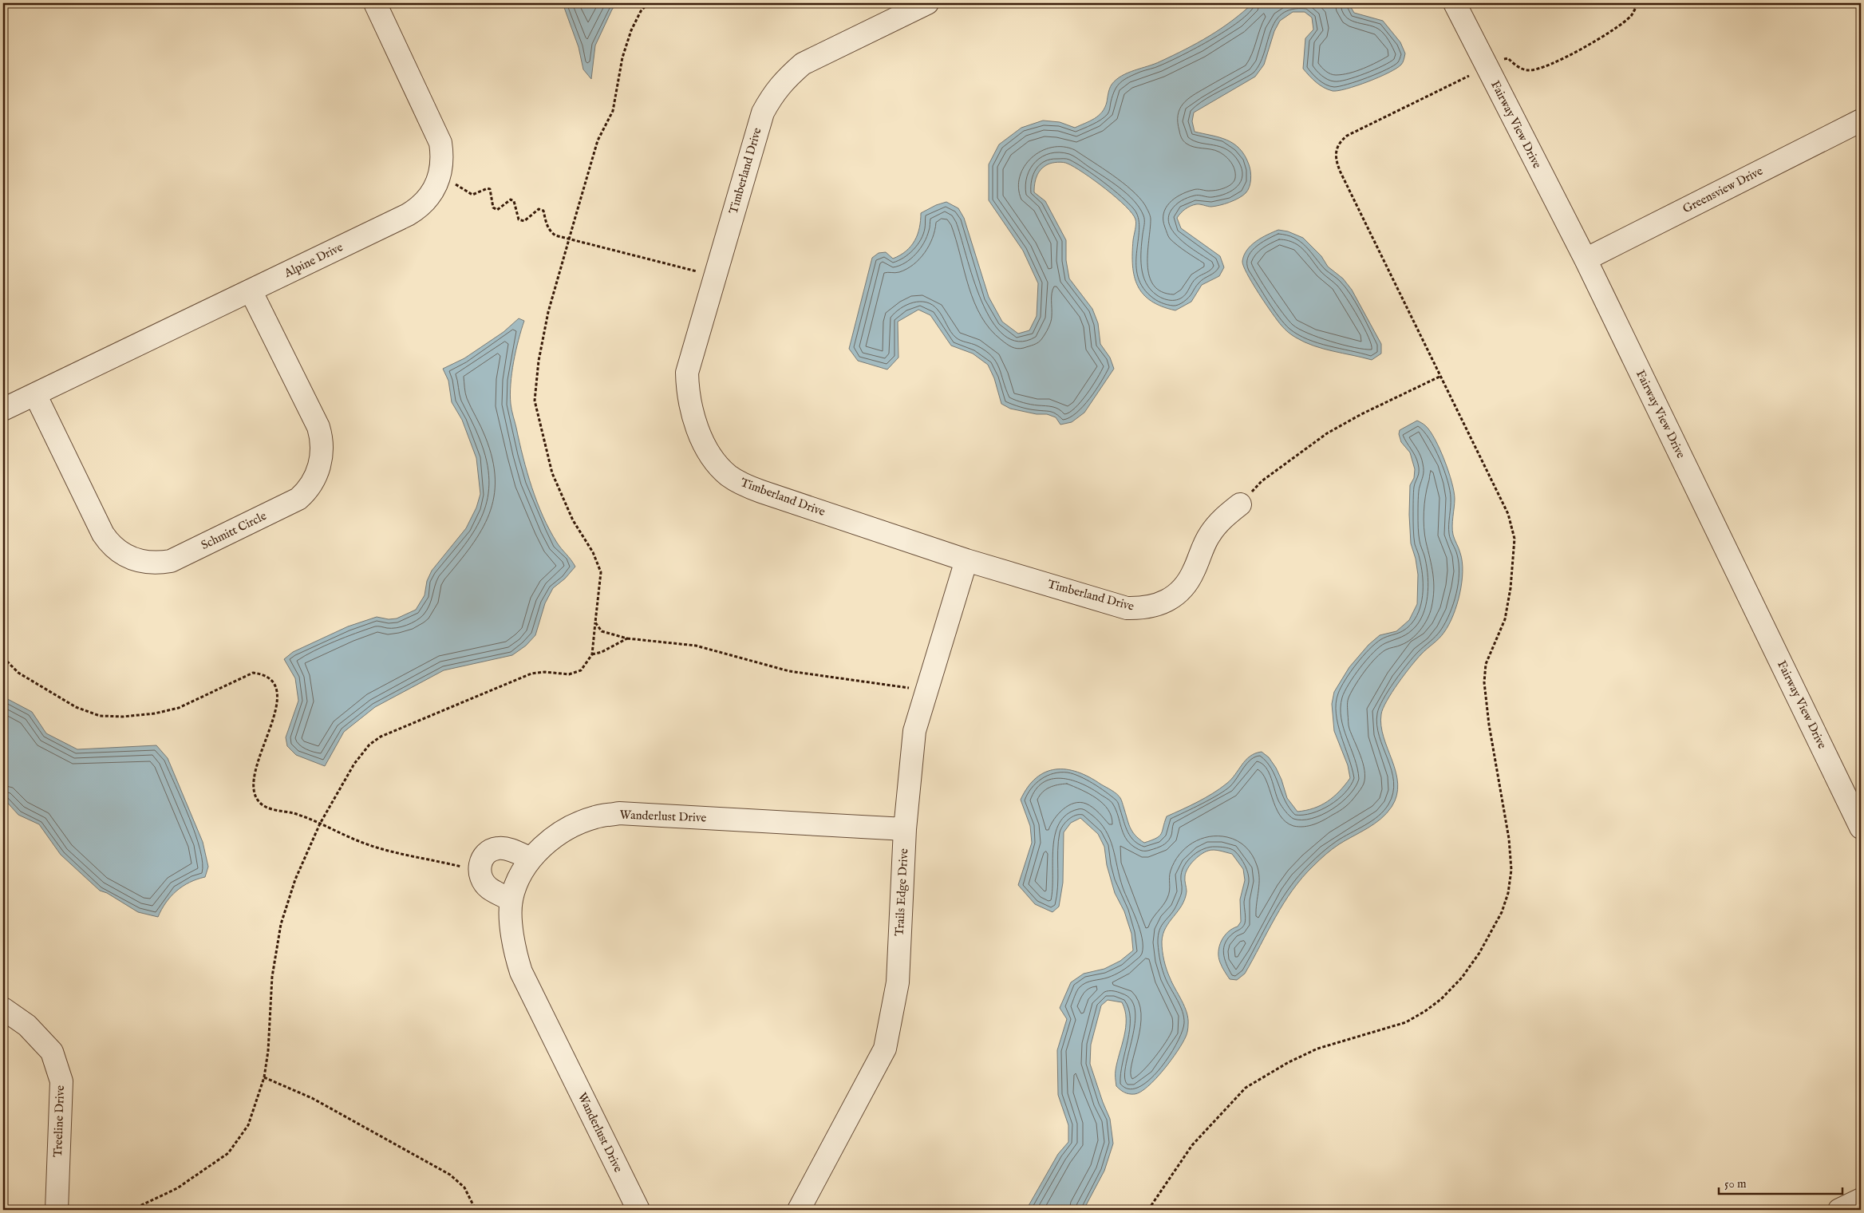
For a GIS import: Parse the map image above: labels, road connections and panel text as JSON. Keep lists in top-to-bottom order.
{
  "streets": {
    "street": [
      "Fairway View Drive",
      "Timberland Drive",
      "Greensview Drive",
      "Alpine Drive",
      "Schmitt Circle",
      "Wanderlust Drive",
      "Trails Edge Drive",
      "Treeline Drive"
    ]
  },
  "crossings": [
    ["Fairway View Drive", "Greensview Drive"],
    ["Timberland Drive", "Trails Edge Drive"],
    ["Alpine Drive", "Schmitt Circle"],
    ["Wanderlust Drive", "Trails Edge Drive"]
  ],
  "scale_bar": "50 m"
}
